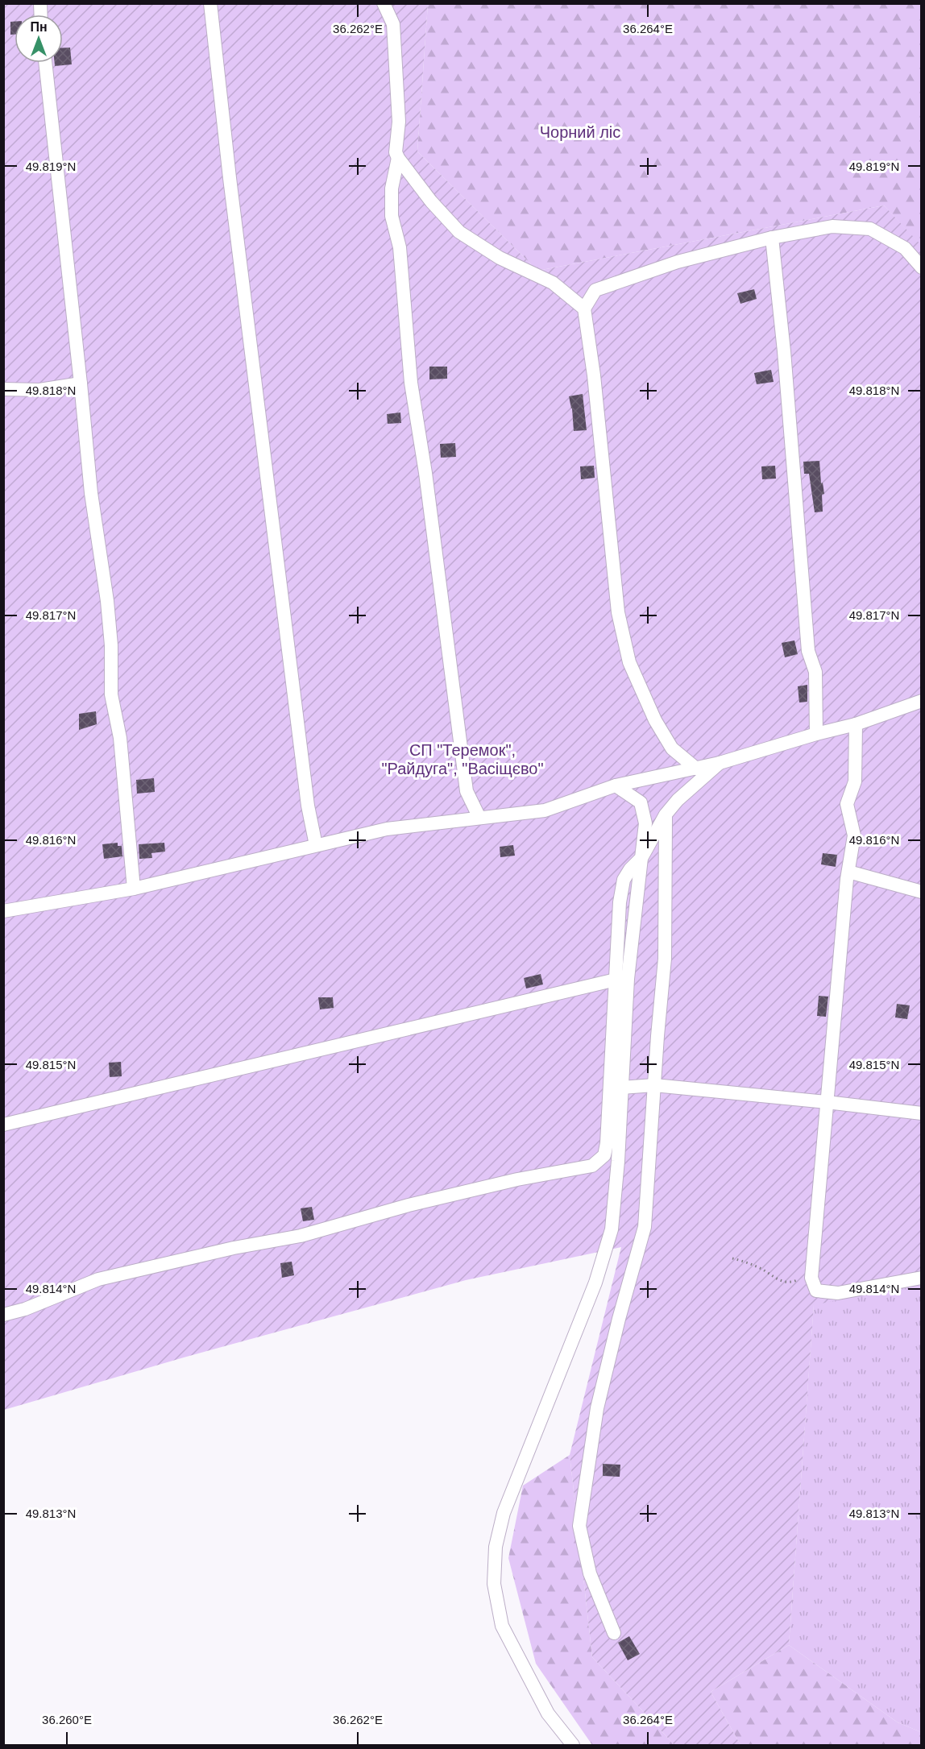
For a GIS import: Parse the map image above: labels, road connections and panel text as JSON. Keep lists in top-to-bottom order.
{
  "parks": ["Чорний ліс", "СП \"Теремок\", \"Райдуга\", \"Васіщєво\""],
  "north": "top",
  "coordinates": [
    "36.262°E",
    "36.264°E",
    "49.819°N",
    "49.818°N",
    "49.817°N",
    "49.816°N",
    "49.815°N",
    "49.814°N",
    "49.813°N",
    "36.260°E"
  ]
}
